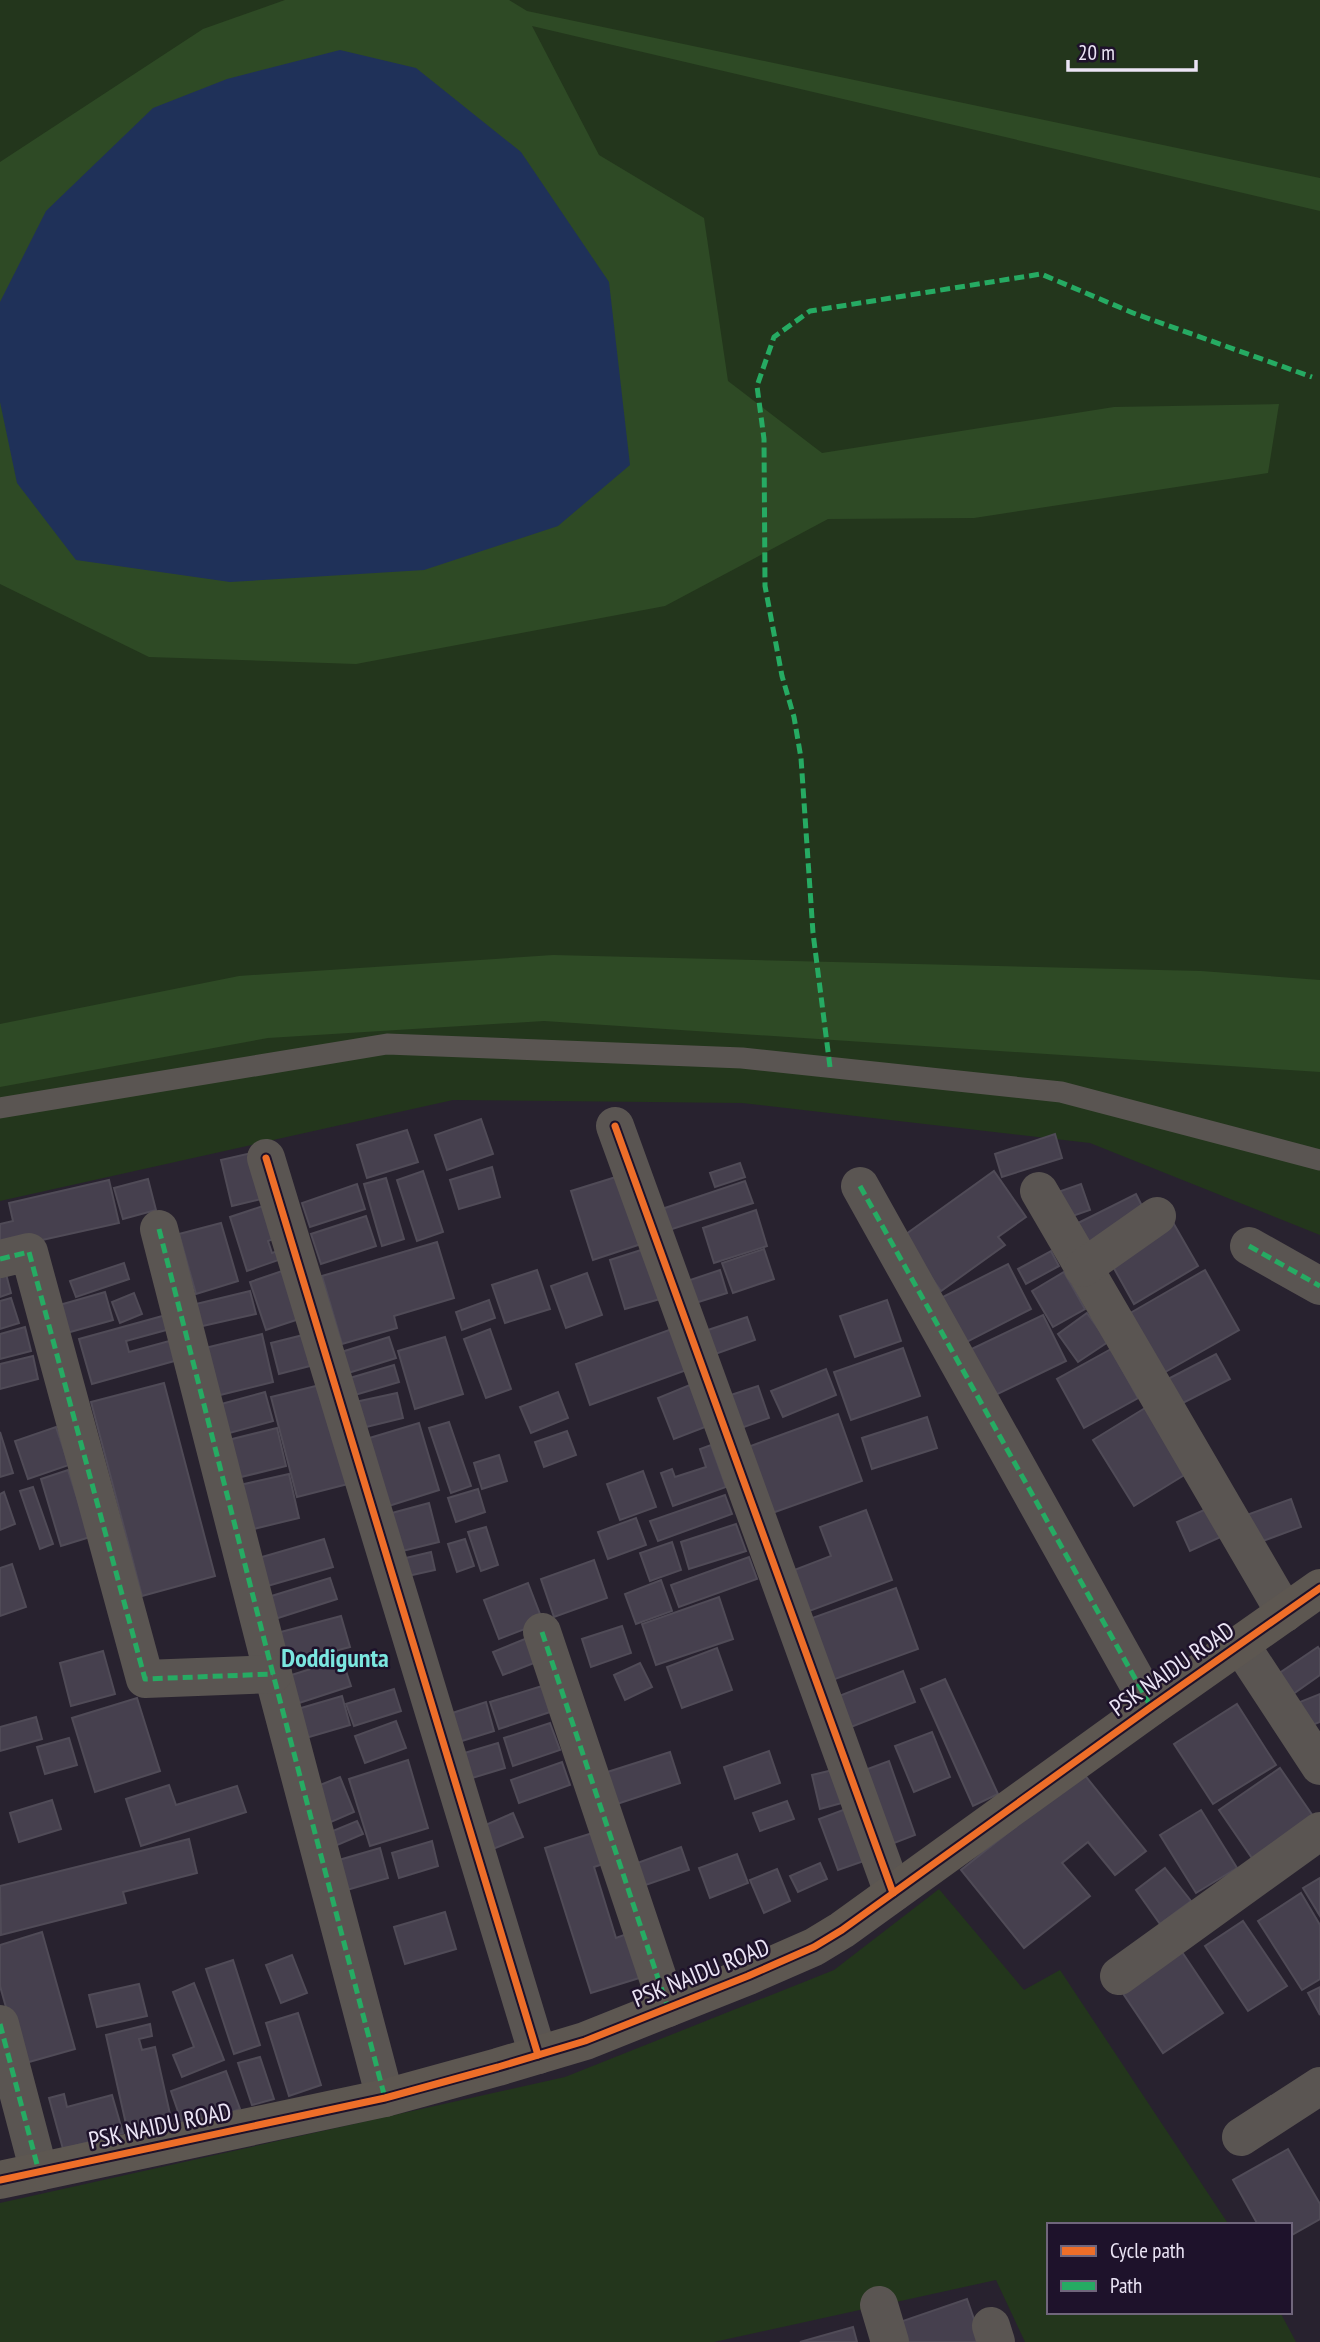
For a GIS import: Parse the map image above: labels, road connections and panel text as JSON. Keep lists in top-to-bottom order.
{
  "streets": {
    "street": ["PSK NAIDU ROAD"]
  },
  "districts": ["Doddigunta"],
  "legend": ["Cycle path", "Path"],
  "scale_bar": "20 m"
}
